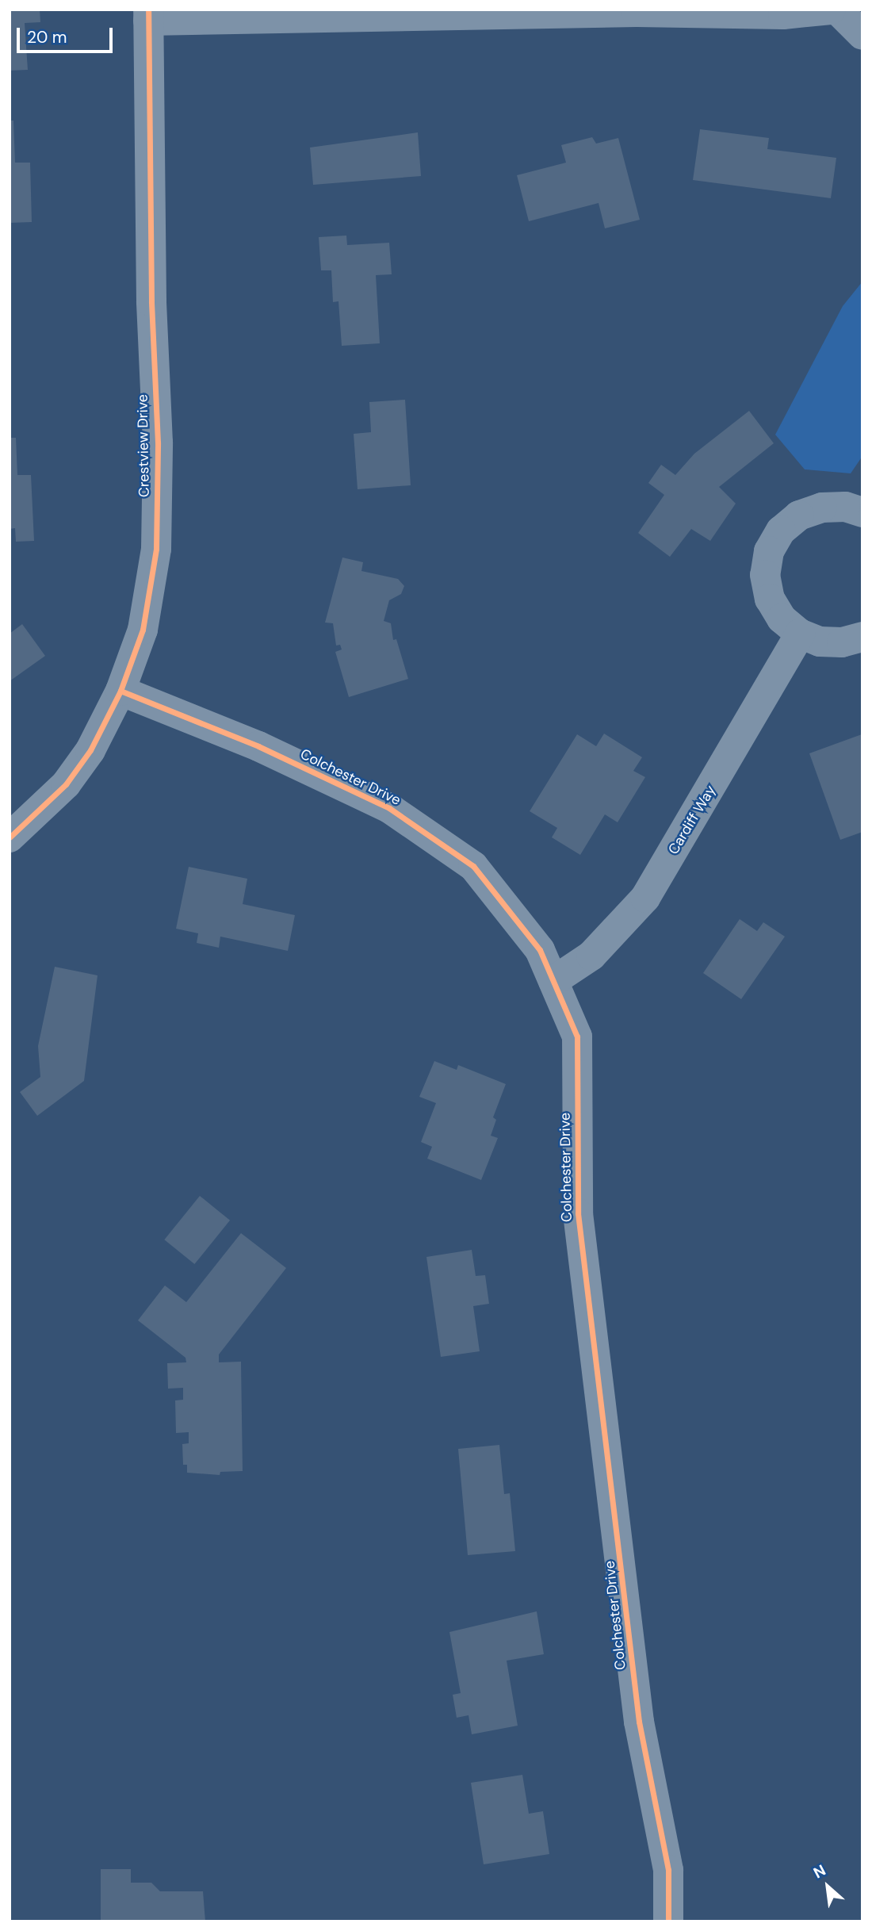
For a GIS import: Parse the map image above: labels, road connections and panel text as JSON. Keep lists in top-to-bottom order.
{
  "streets": {
    "street": ["Crestview Drive", "Colchester Drive", "Cardiff Way"]
  },
  "crossings": [
    ["Crestview Drive", "Colchester Drive"],
    ["Colchester Drive", "Cardiff Way"]
  ],
  "scale_bar": "20 m",
  "north": "top left"
}
